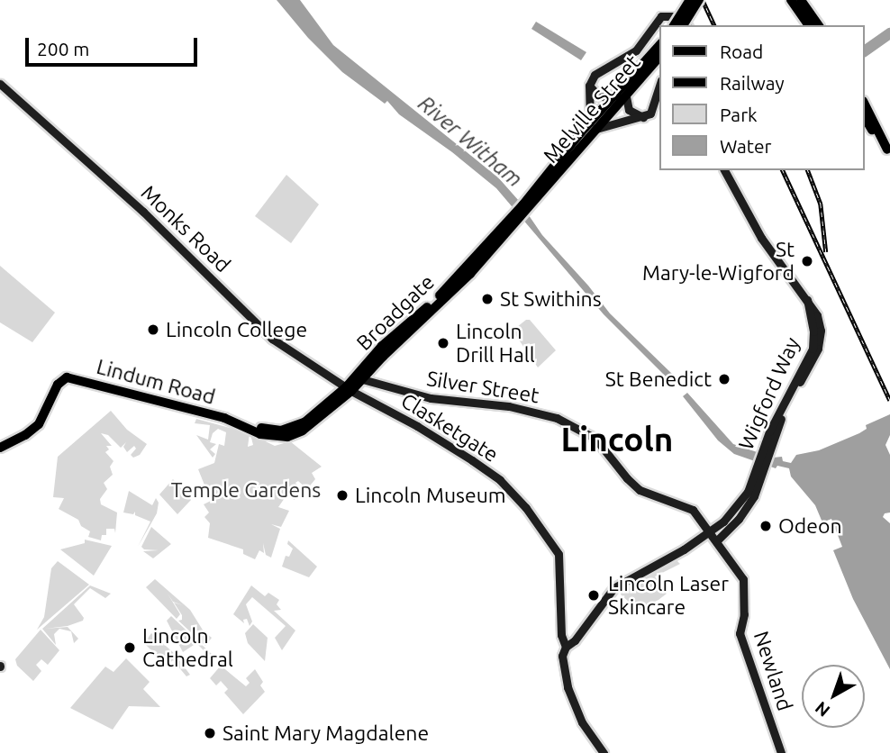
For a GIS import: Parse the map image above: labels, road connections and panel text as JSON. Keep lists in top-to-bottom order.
{
  "streets": {
    "main road": [
      "Melville Street",
      "Monks Road",
      "Broadgate",
      "Lindum Road",
      "Silver Street",
      "Wigford Way",
      "Clasketgate",
      "Newland"
    ]
  },
  "crossings": [
    ["Melville Street", "Broadgate"],
    ["Monks Road", "Broadgate"],
    ["Monks Road", "Lindum Road"],
    ["Monks Road", "Clasketgate"],
    ["Broadgate", "Lindum Road"],
    ["Broadgate", "Silver Street"],
    ["Broadgate", "Clasketgate"],
    ["Lindum Road", "Clasketgate"],
    ["Silver Street", "Newland"],
    ["Wigford Way", "Clasketgate"],
    ["Wigford Way", "Newland"]
  ],
  "districts": ["Lincoln"],
  "water": ["River Witham"],
  "parks": ["Temple Gardens"],
  "places": [
    "St Mary-le-Wigford",
    "St Swithins",
    "Lincoln College",
    "Lincoln Drill Hall",
    "St Benedict",
    "Lincoln Museum",
    "Odeon",
    "Lincoln Laser Skincare",
    "Lincoln Cathedral",
    "Saint Mary Magdalene"
  ],
  "legend": [
    "Road",
    "Railway",
    "Park",
    "Water"
  ],
  "scale_bar": "200 m",
  "north": "bottom left"
}
